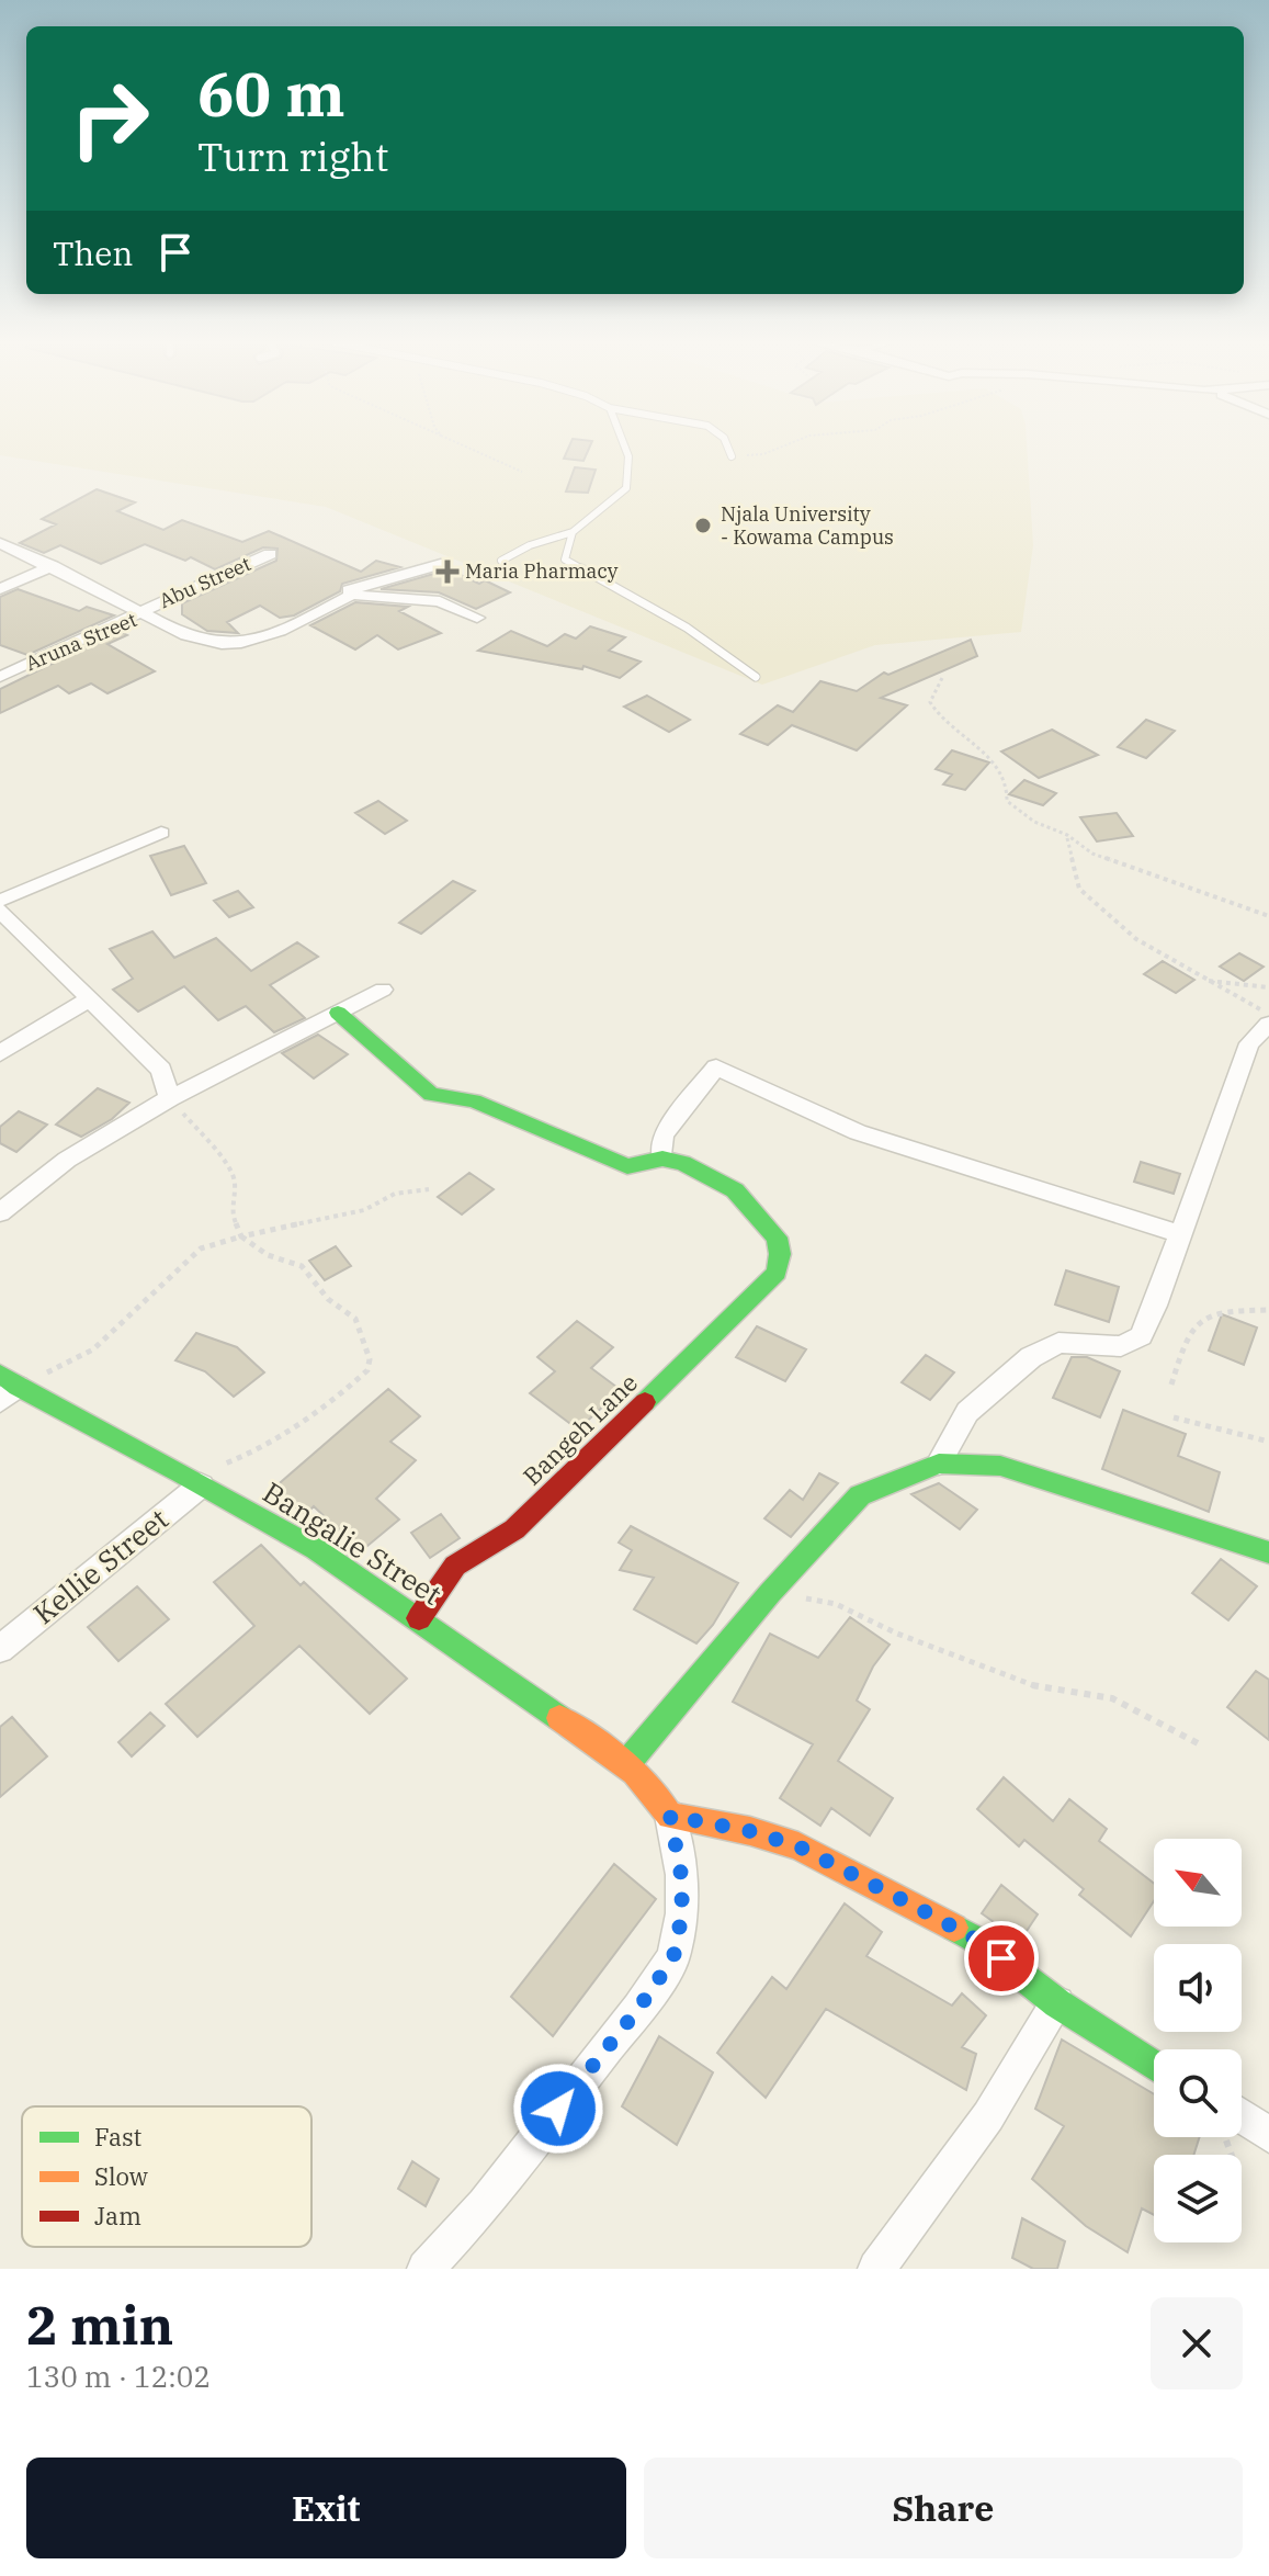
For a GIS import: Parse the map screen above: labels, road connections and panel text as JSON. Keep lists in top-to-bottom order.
{
  "streets": {
    "street": [
      "Abu Street",
      "Aruna Street",
      "Bangeh Lane",
      "Bangalie Street",
      "Kellie Street"
    ]
  },
  "crossings": [
    ["Abu Street", "Aruna Street"],
    ["Bangeh Lane", "Bangalie Street"],
    ["Bangalie Street", "Kellie Street"]
  ],
  "places": {
    "other": ["Njala University - Kowama Campus"],
    "health": ["Maria Pharmacy"]
  },
  "legend": ["Fast", "Slow", "Jam"],
  "north": "top left",
  "page": {
    "turn": ["60 m", "Turn right"],
    "then": "Then",
    "heading": ["2 min", "130 m · 12:02"],
    "buttons": ["Exit", "Share"]
  }
}
